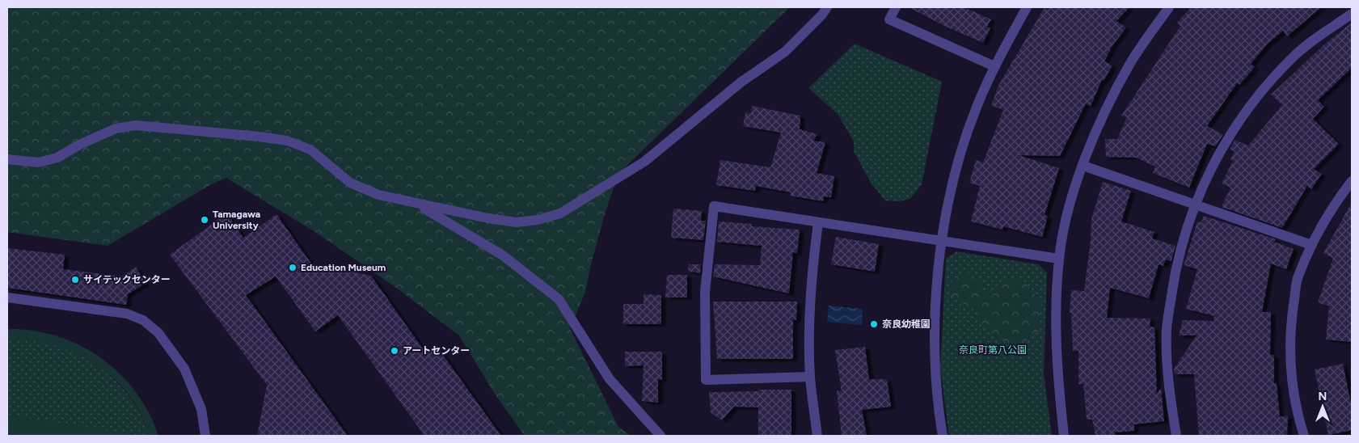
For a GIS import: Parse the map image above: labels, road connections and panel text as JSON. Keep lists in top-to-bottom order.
{
  "parks": ["奈良町第八公園"],
  "places": [
    "Tamagawa University",
    "Education Museum",
    "サイテックセンター",
    "奈良幼稚園",
    "アートセンター"
  ],
  "north": "top"
}
